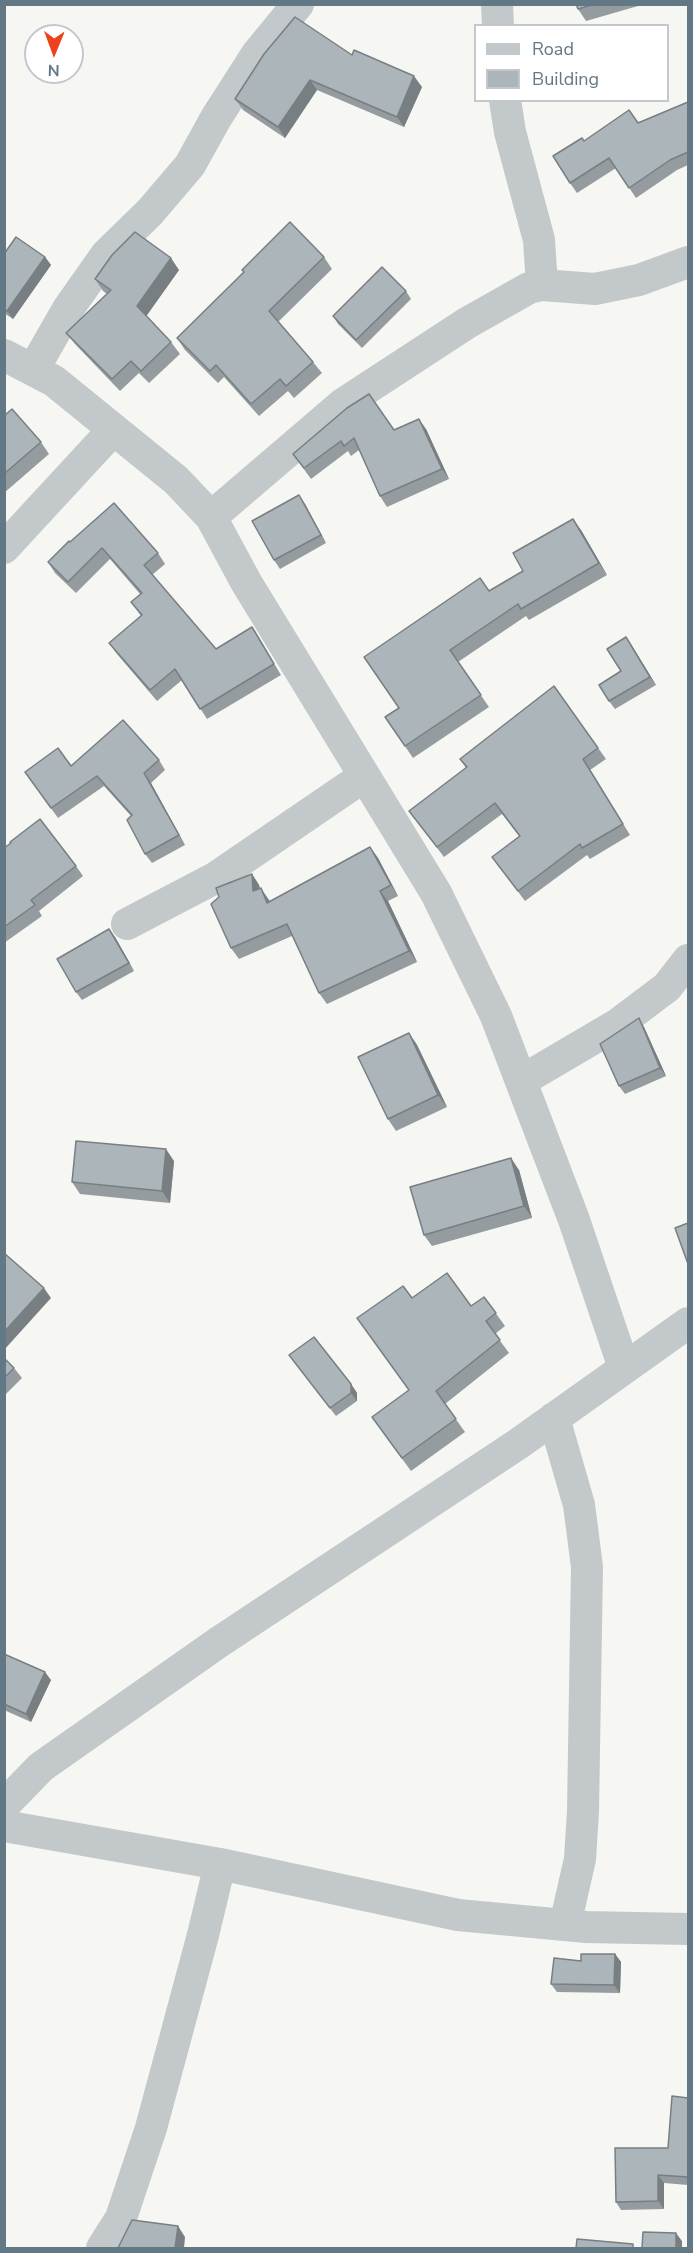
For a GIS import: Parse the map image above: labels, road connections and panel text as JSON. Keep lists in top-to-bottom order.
{
  "legend": ["Road", "Building"],
  "north": "bottom"
}
